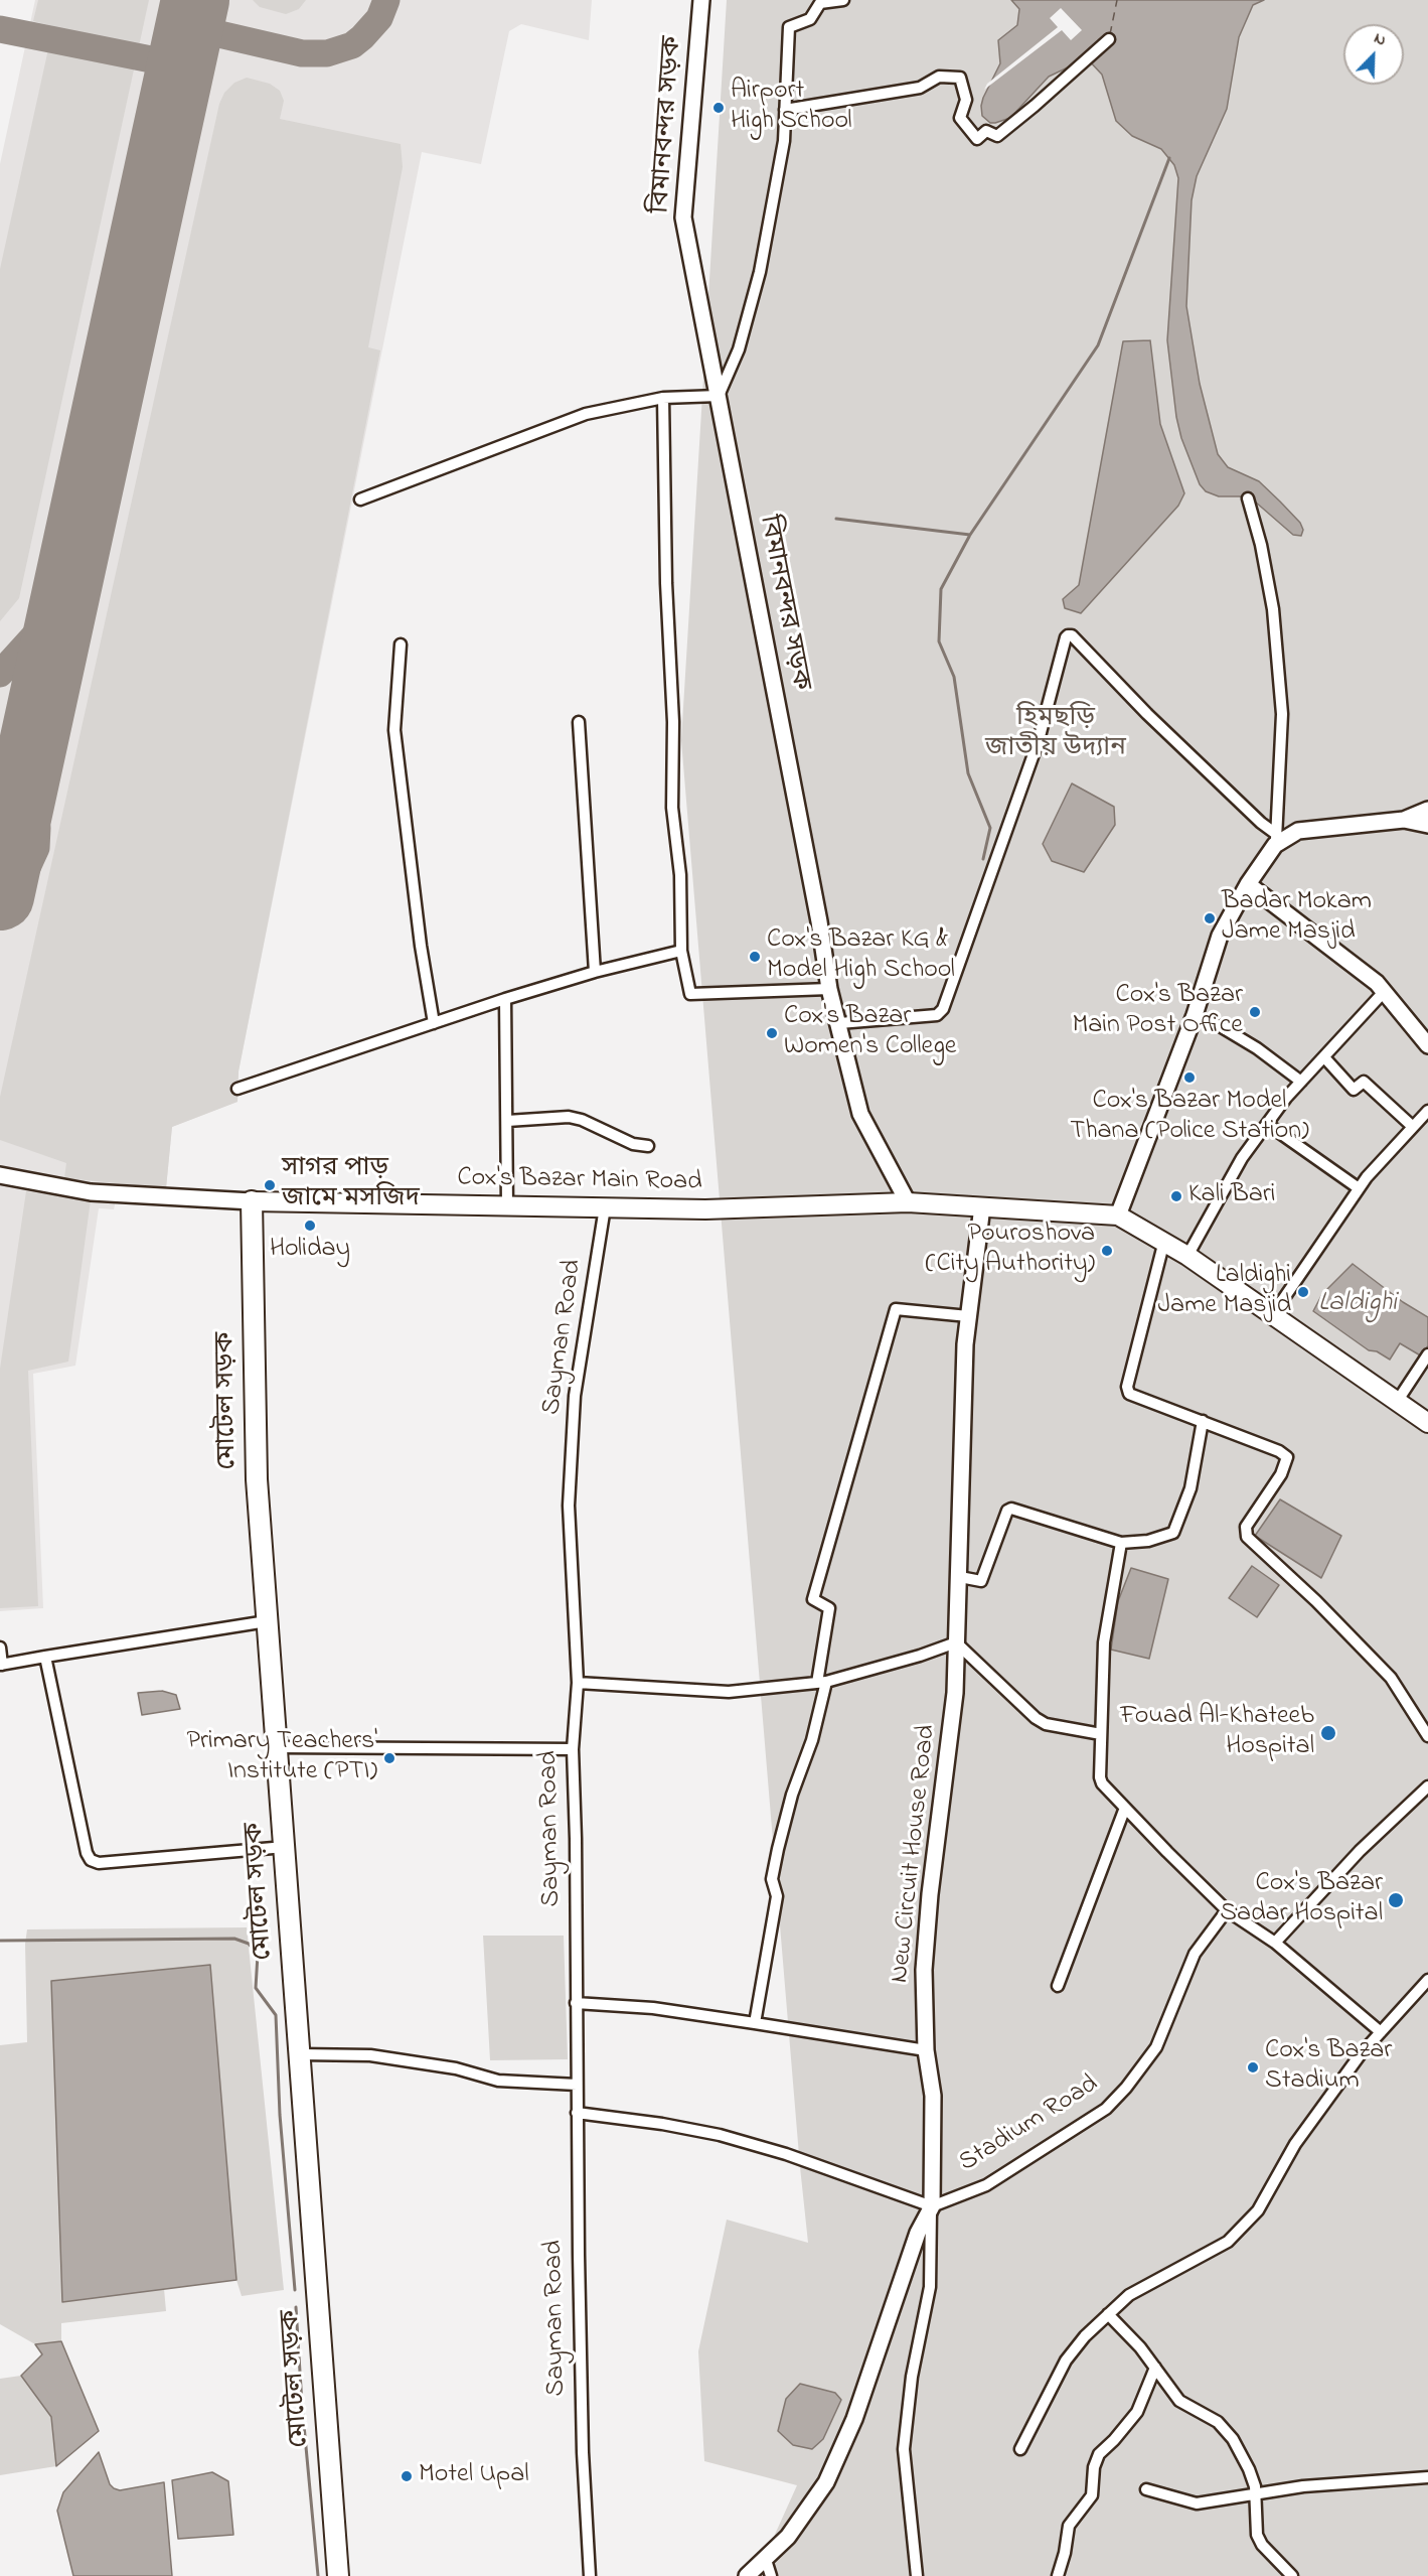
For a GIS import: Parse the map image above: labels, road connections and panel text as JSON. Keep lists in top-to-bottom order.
{
  "streets": {
    "highway": ["মোটেল সড়ক"],
    "main road": ["Cox's Bazar Main Road"],
    "street": [
      "বিমানবন্দর সড়ক",
      "Sayman Road",
      "New Circuit House Road",
      "Stadium Road"
    ]
  },
  "crossings": [
    ["বিমানবন্দর সড়ক", "Cox's Bazar Main Road"],
    ["Cox's Bazar Main Road", "Sayman Road"],
    ["Cox's Bazar Main Road", "মোটেল সড়ক"],
    ["Cox's Bazar Main Road", "New Circuit House Road"],
    ["New Circuit House Road", "Stadium Road"]
  ],
  "water": ["Laldighi"],
  "parks": ["হিমছড়ি জাতীয় উদ্যান"],
  "places": [
    "Airport High School",
    "Badar Mokam Jame Masjid",
    "Cox's Bazar KG & Model High School",
    "Cox's Bazar Main Post Office",
    "Cox's Bazar Women's College",
    "Cox's Bazar Model Thana (Police Station)",
    "সাগর পাড় জামে মসজিদ",
    "Kali Bari",
    "Holiday",
    "Pouroshova (City Authority)",
    "Laldighi Jame Masjid",
    "Fouad Al-Khateeb Hospital",
    "Primary Teachers' Institute (PTI)",
    "Cox's Bazar Sadar Hospital",
    "Cox's Bazar Stadium",
    "Motel Upal"
  ],
  "north": "top right"
}
